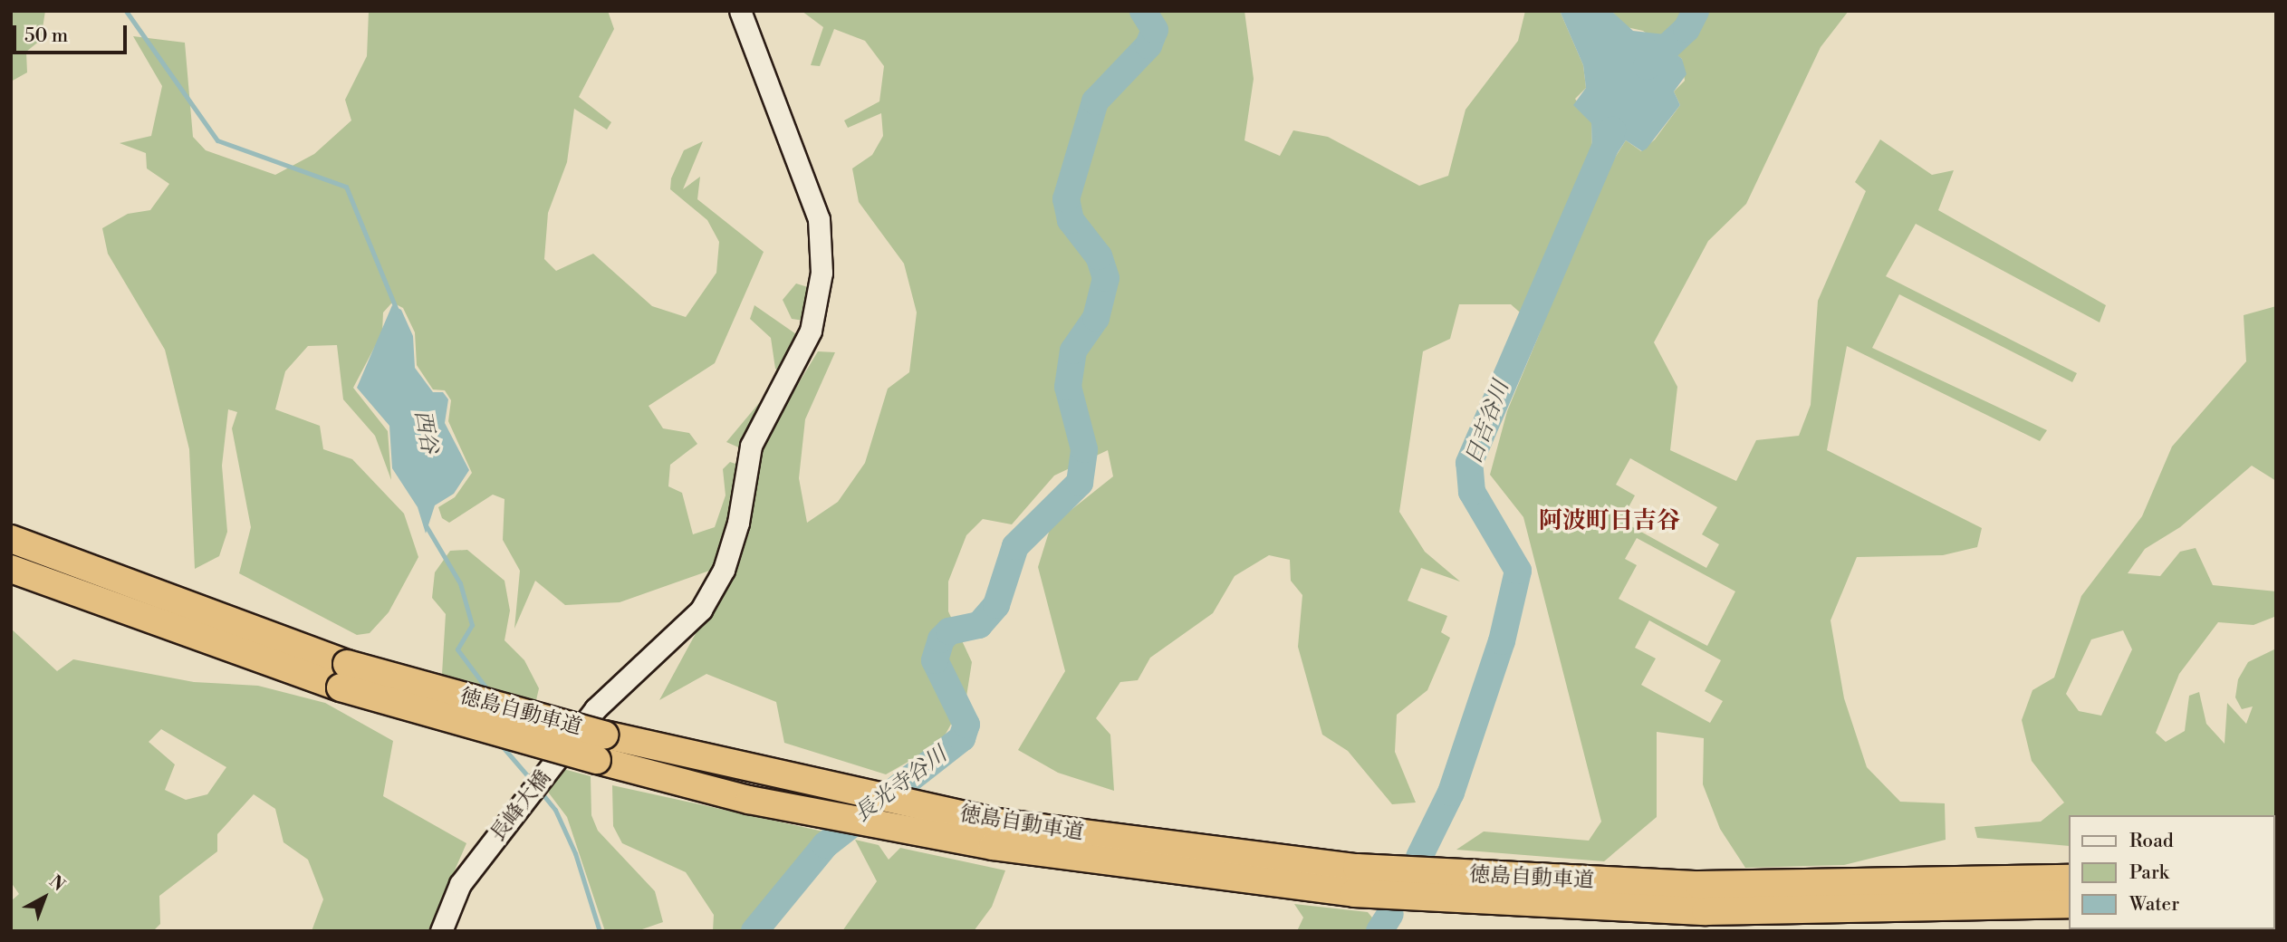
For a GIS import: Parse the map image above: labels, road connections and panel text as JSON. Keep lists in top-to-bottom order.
{
  "streets": {
    "highway": ["徳島自動車道"],
    "street": ["長峰大橋"]
  },
  "districts": ["阿波町日吉谷"],
  "water": ["日吉谷川", "西谷", "長光寺谷川"],
  "legend": ["Road", "Park", "Water"],
  "scale_bar": "50 m",
  "north": "top right"
}
